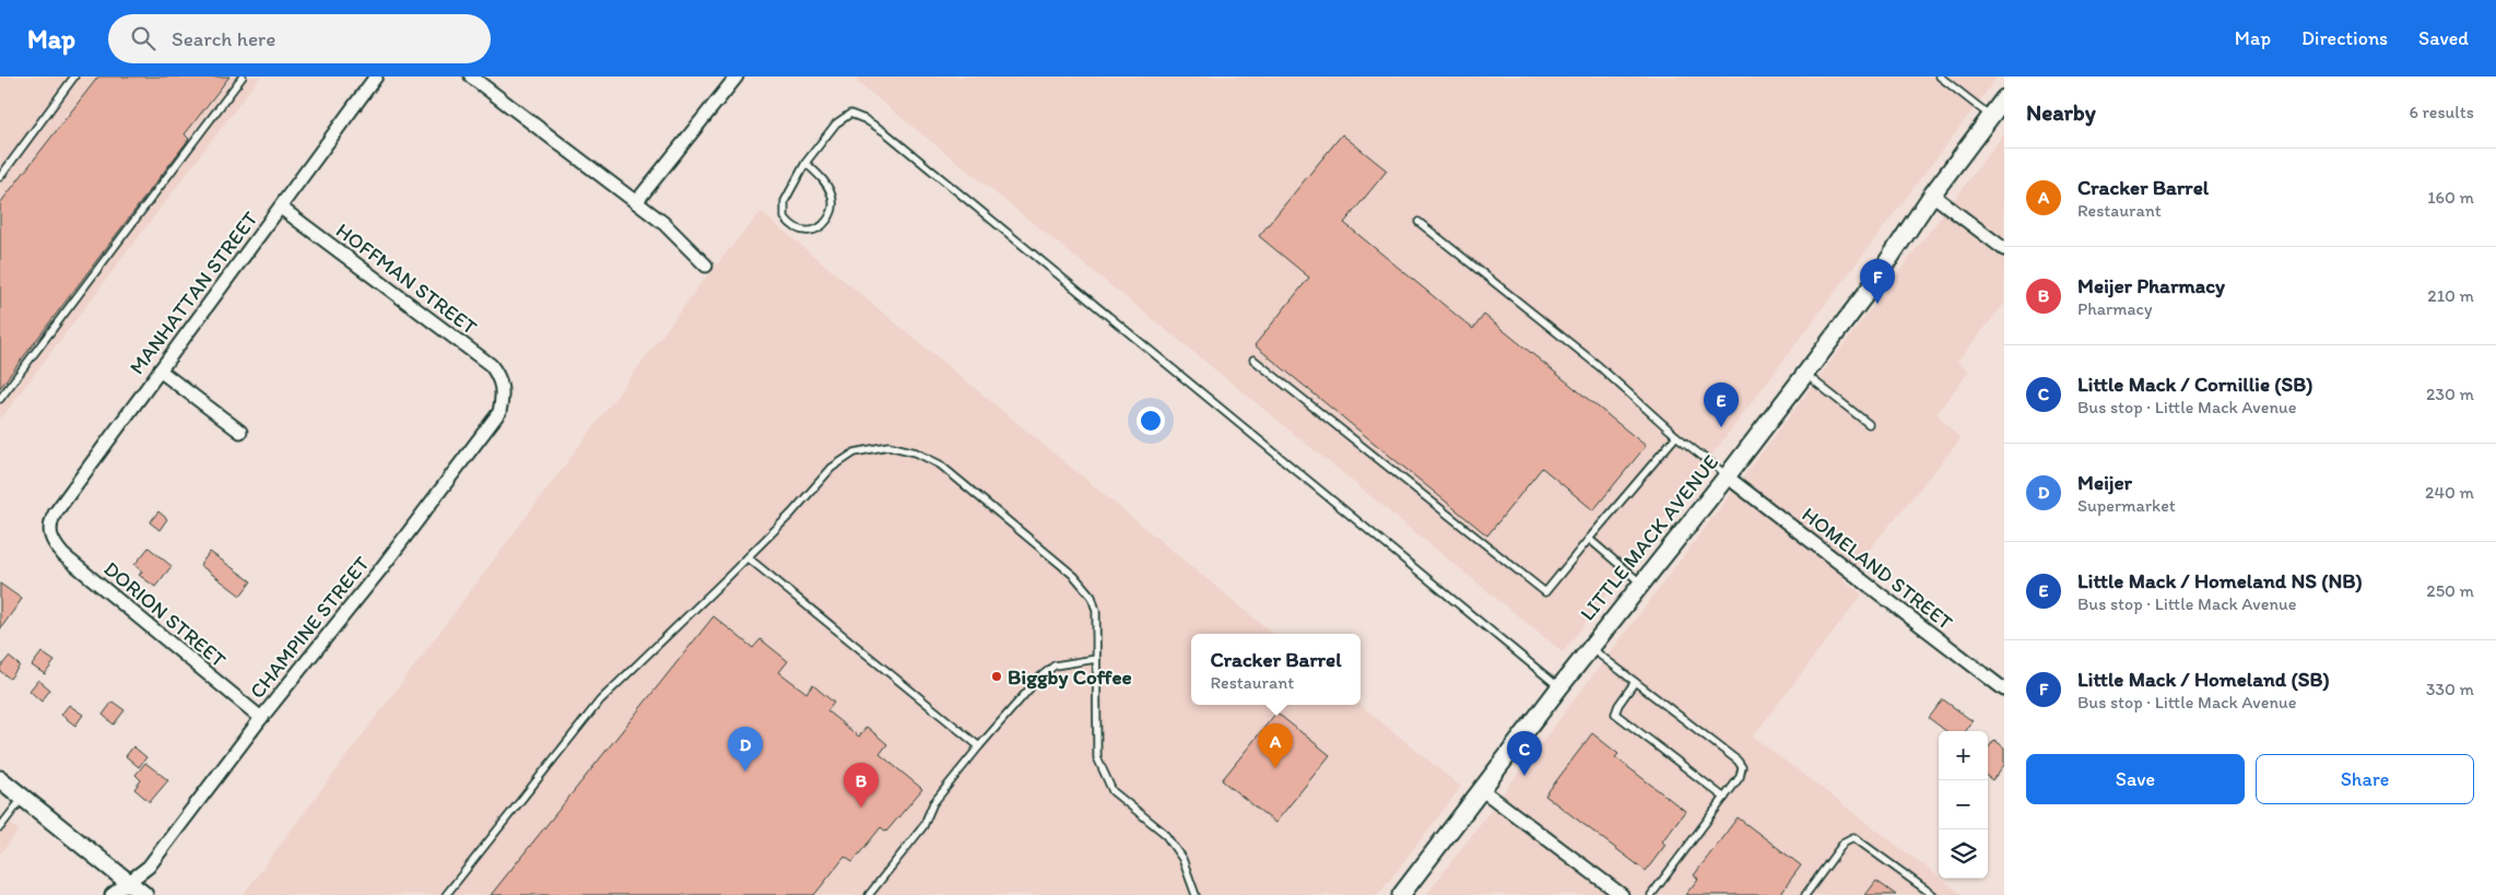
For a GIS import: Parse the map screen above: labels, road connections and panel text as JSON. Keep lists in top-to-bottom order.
{
  "streets": {
    "main road": ["LITTLE MACK AVENUE"],
    "street": [
      "HOFFMAN STREET",
      "MANHATTAN STREET",
      "HOMELAND STREET",
      "DORION STREET",
      "CHAMPINE STREET"
    ]
  },
  "crossings": [
    ["HOFFMAN STREET", "MANHATTAN STREET"],
    ["HOFFMAN STREET", "CHAMPINE STREET"],
    ["MANHATTAN STREET", "DORION STREET"],
    ["LITTLE MACK AVENUE", "HOMELAND STREET"],
    ["DORION STREET", "CHAMPINE STREET"]
  ],
  "places": ["Biggby Coffee"],
  "page": {
    "header": "Map",
    "search": "Search here",
    "nav": ["Map", "Directions", "Saved"],
    "heading": ["Nearby", "6 results"],
    "list": [
      {
        "mark": "A",
        "name": "Cracker Barrel",
        "note": "Restaurant",
        "value": "160 m"
      },
      {
        "mark": "B",
        "name": "Meijer Pharmacy",
        "note": "Pharmacy",
        "value": "210 m"
      },
      {
        "mark": "C",
        "name": "Little Mack / Cornillie (SB)",
        "note": "Bus stop · Little Mack Avenue",
        "value": "230 m"
      },
      {
        "mark": "D",
        "name": "Meijer",
        "note": "Supermarket",
        "value": "240 m"
      },
      {
        "mark": "E",
        "name": "Little Mack / Homeland NS (NB)",
        "note": "Bus stop · Little Mack Avenue",
        "value": "250 m"
      },
      {
        "mark": "F",
        "name": "Little Mack / Homeland (SB)",
        "note": "Bus stop · Little Mack Avenue",
        "value": "330 m"
      }
    ],
    "pins": [
      "F",
      "E",
      "A",
      "D",
      "C",
      "B"
    ],
    "popup": ["Cracker Barrel", "Restaurant"],
    "map_buttons": ["+", "−"],
    "buttons": ["Save", "Share"]
  }
}
